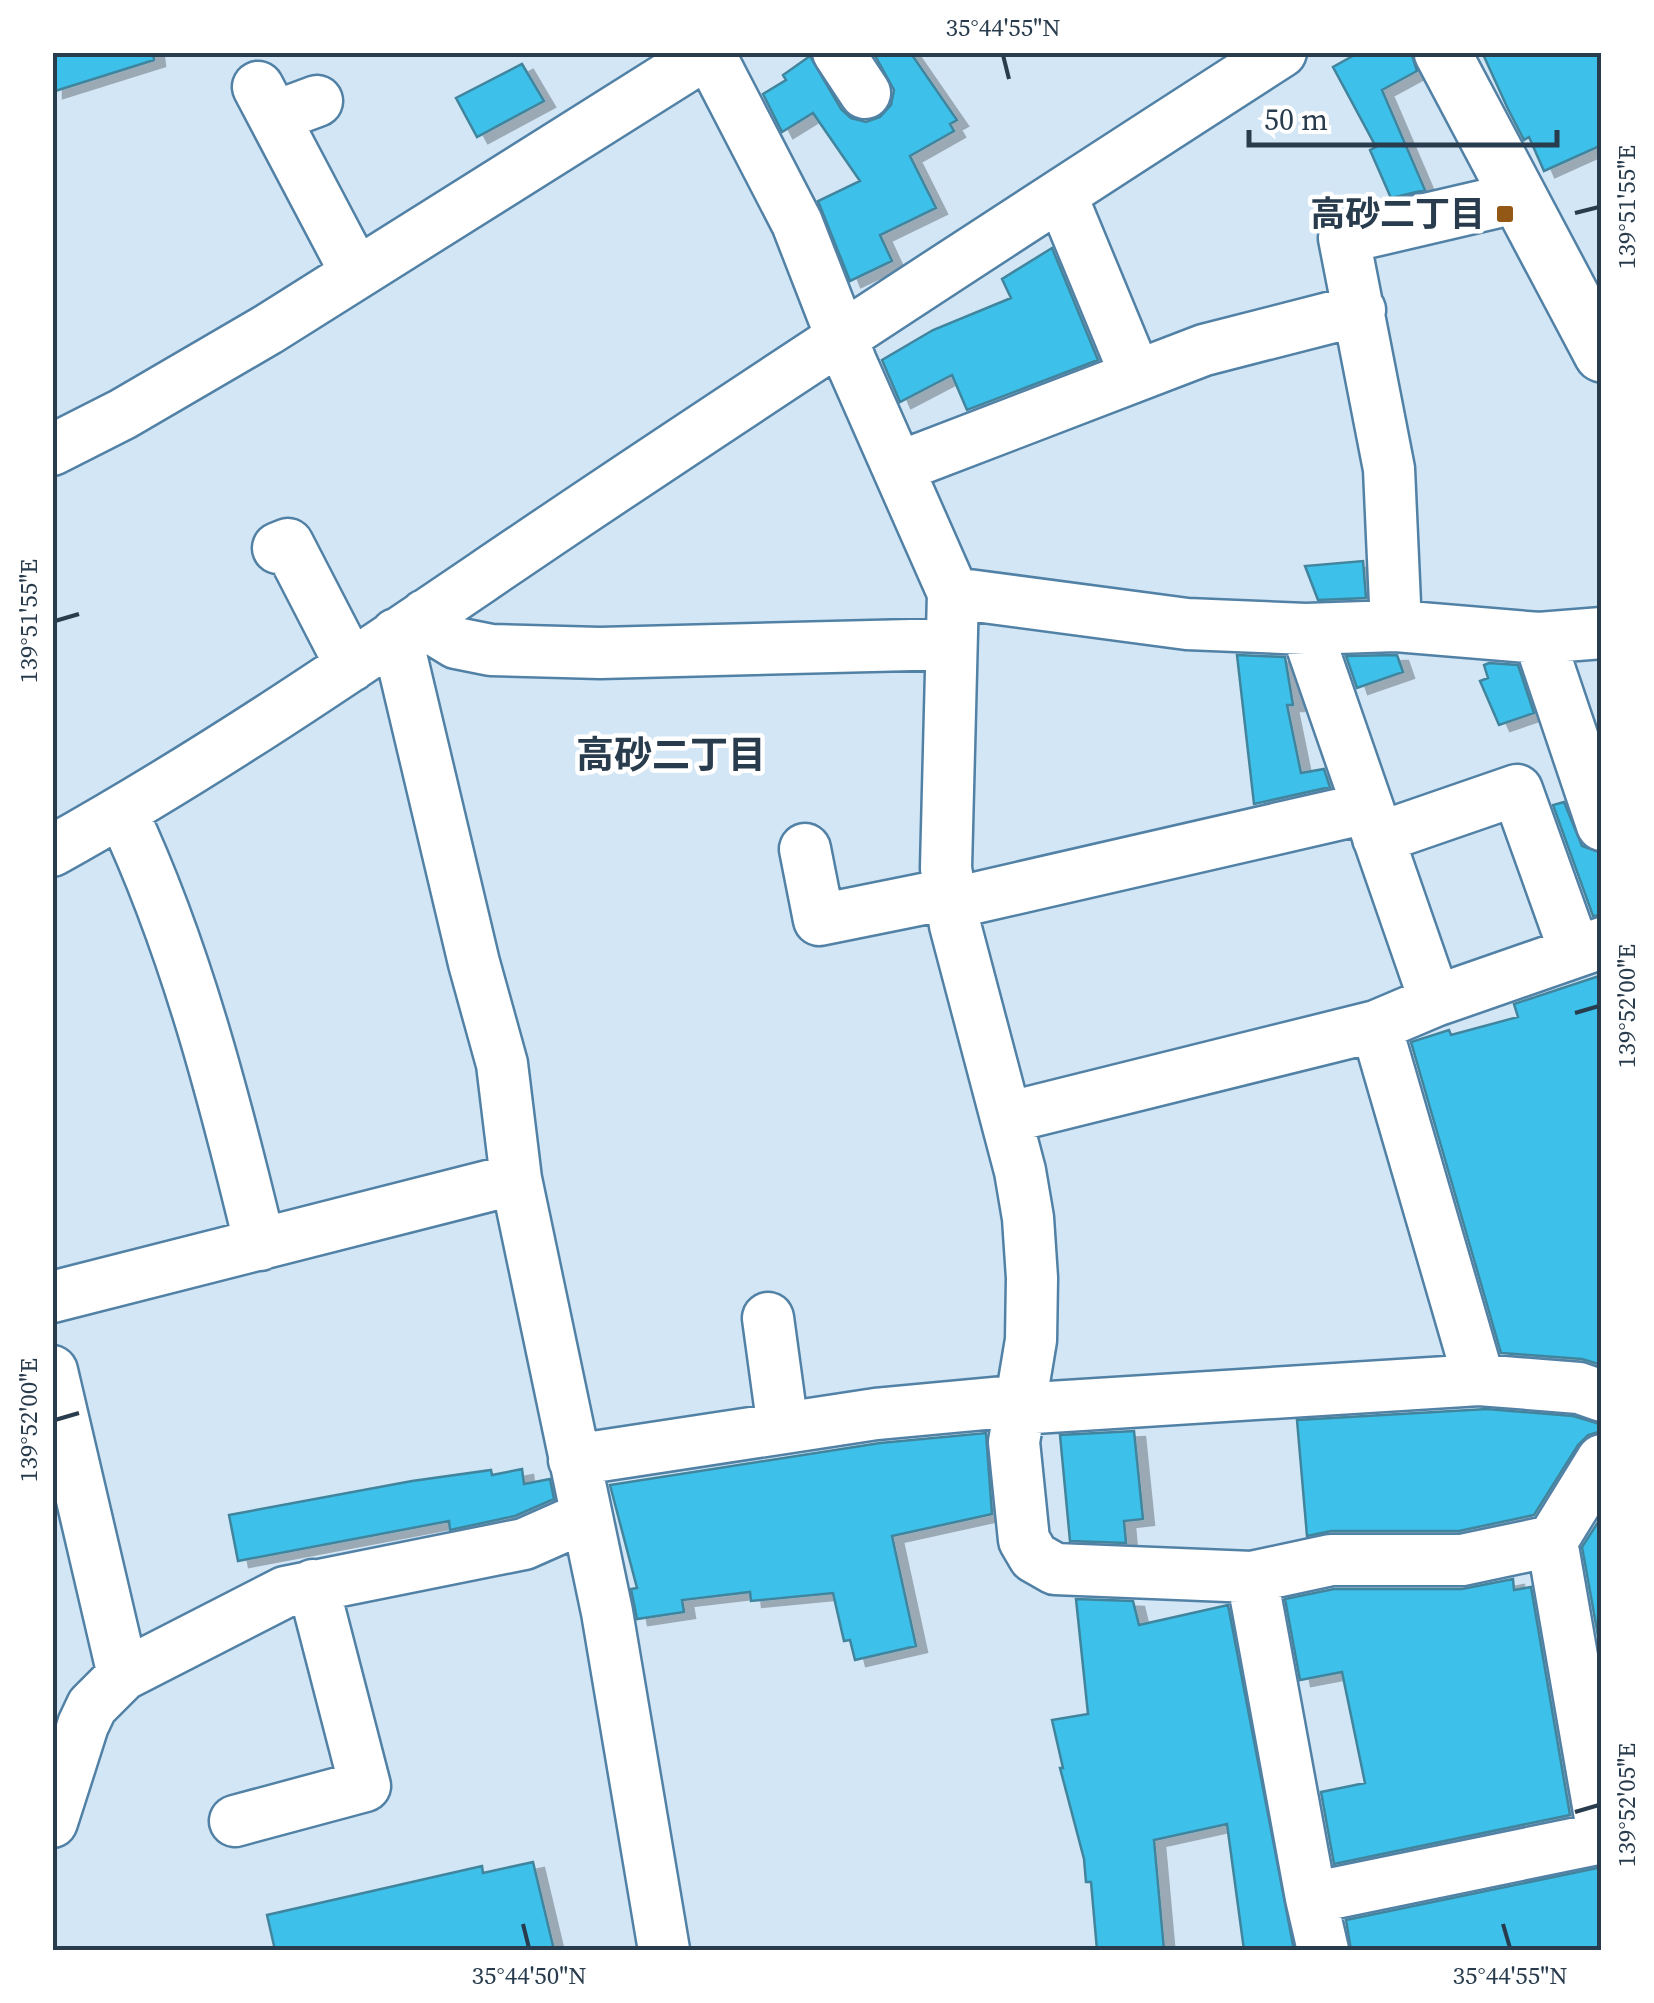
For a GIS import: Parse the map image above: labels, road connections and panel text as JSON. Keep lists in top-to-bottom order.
{
  "districts": ["高砂二丁目"],
  "places": {
    "transit": ["高砂二丁目"]
  },
  "scale_bar": "50 m",
  "coordinates": [
    "35°44'55\"N",
    "139°51'55\"E",
    "139°52'00\"E",
    "139°52'05\"E",
    "35°44'50\"N"
  ]
}
